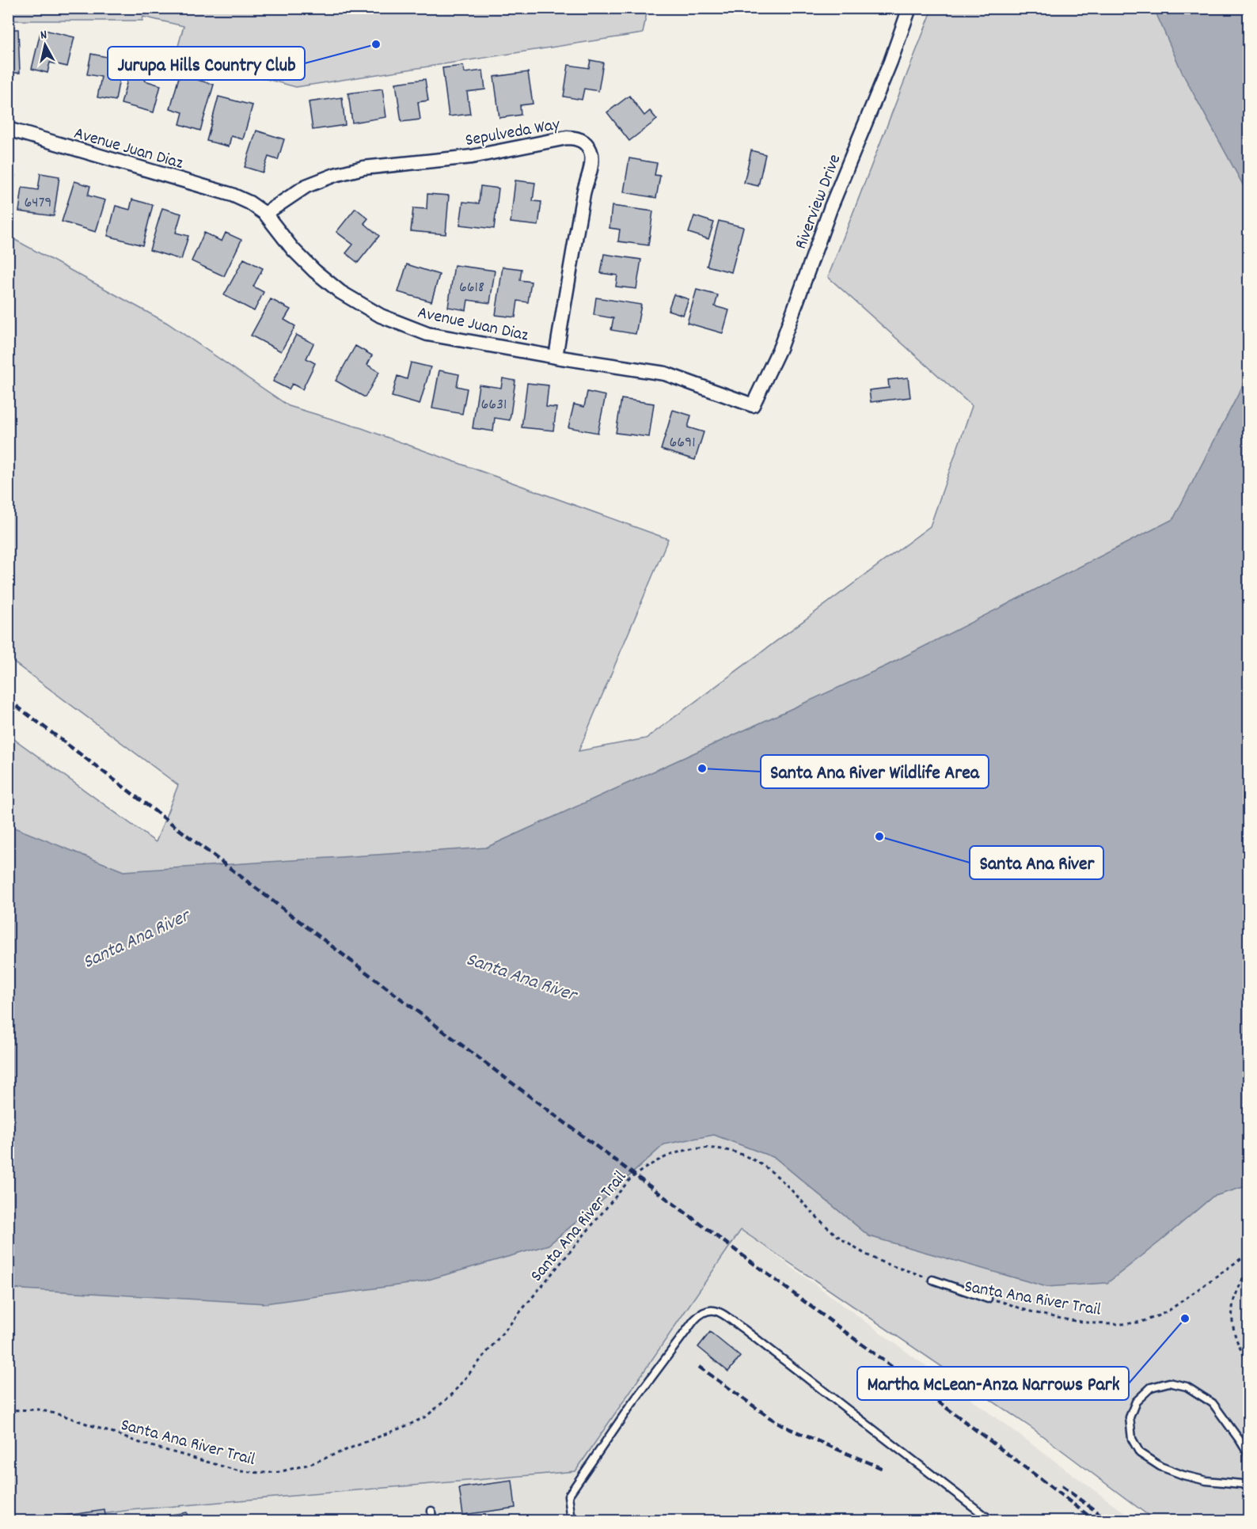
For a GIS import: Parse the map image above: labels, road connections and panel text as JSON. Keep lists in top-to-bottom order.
{
  "streets": {
    "street": ["Sepulveda Way", "Avenue Juan Diaz", "Riverview Drive"],
    "path": ["Santa Ana River Trail"]
  },
  "crossings": [
    ["Sepulveda Way", "Avenue Juan Diaz"],
    ["Avenue Juan Diaz", "Riverview Drive"]
  ],
  "water": ["Santa Ana River"],
  "places": [
    "Jurupa Hills Country Club",
    "Santa Ana River Wildlife Area",
    "Santa Ana River",
    "Martha McLean-Anza Narrows Park"
  ],
  "house_numbers": [
    "6479",
    "6618",
    "6631",
    "6691"
  ],
  "north": "top"
}
